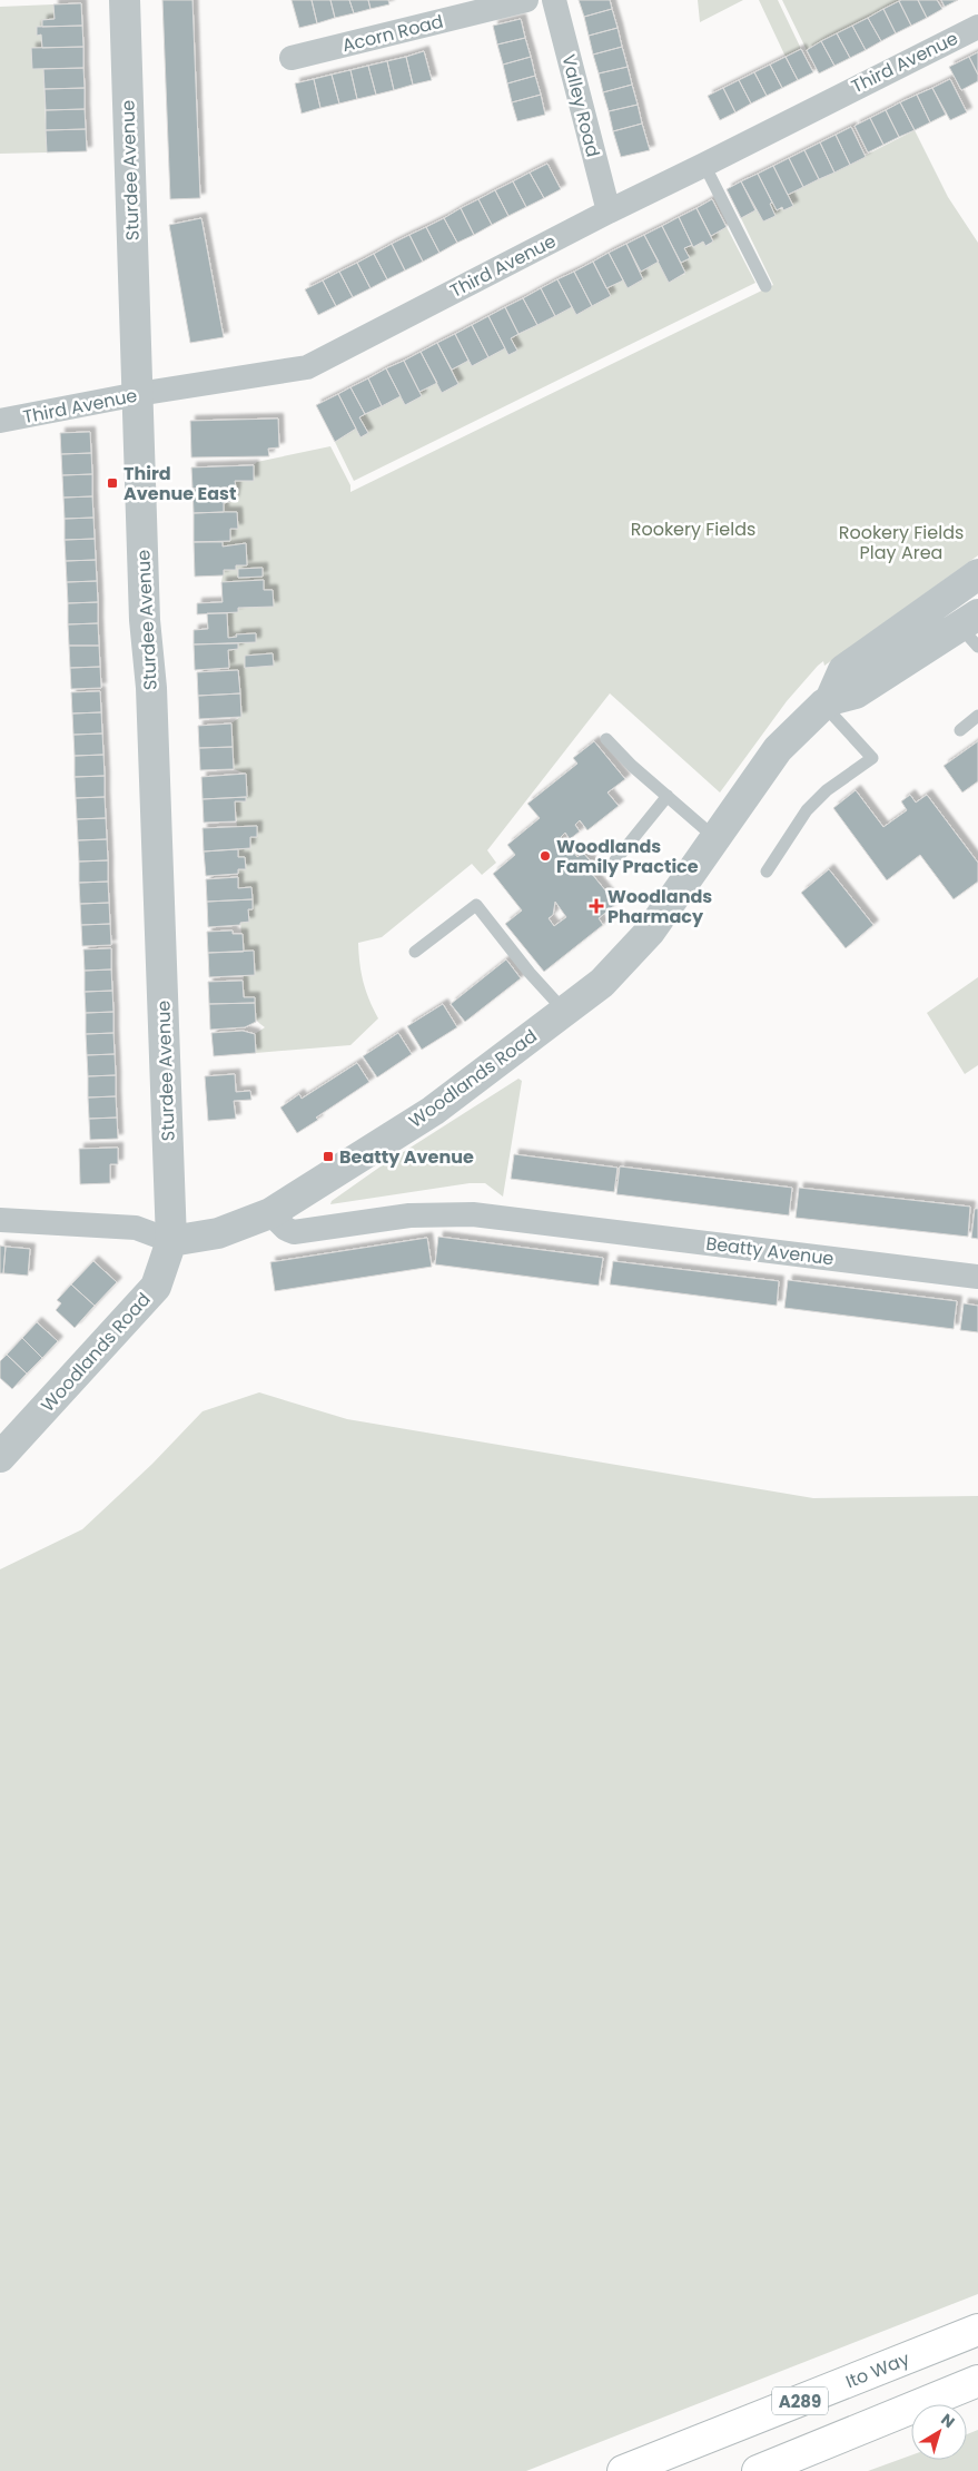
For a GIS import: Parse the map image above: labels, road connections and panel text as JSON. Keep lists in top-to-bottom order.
{
  "streets": {
    "main road": ["Ito Way", "A289"],
    "street": [
      "Acorn Road",
      "Third Avenue",
      "Valley Road",
      "Sturdee Avenue",
      "Woodlands Road",
      "Beatty Avenue"
    ]
  },
  "crossings": [
    ["Third Avenue", "Valley Road"],
    ["Third Avenue", "Sturdee Avenue"],
    ["Sturdee Avenue", "Woodlands Road"],
    ["Woodlands Road", "Beatty Avenue"]
  ],
  "parks": ["Rookery Fields", "Rookery Fields Play Area"],
  "places": {
    "transit": ["Third Avenue East", "Beatty Avenue"],
    "other": ["Woodlands Family Practice"],
    "health": ["Woodlands Pharmacy"]
  },
  "north": "top right"
}
